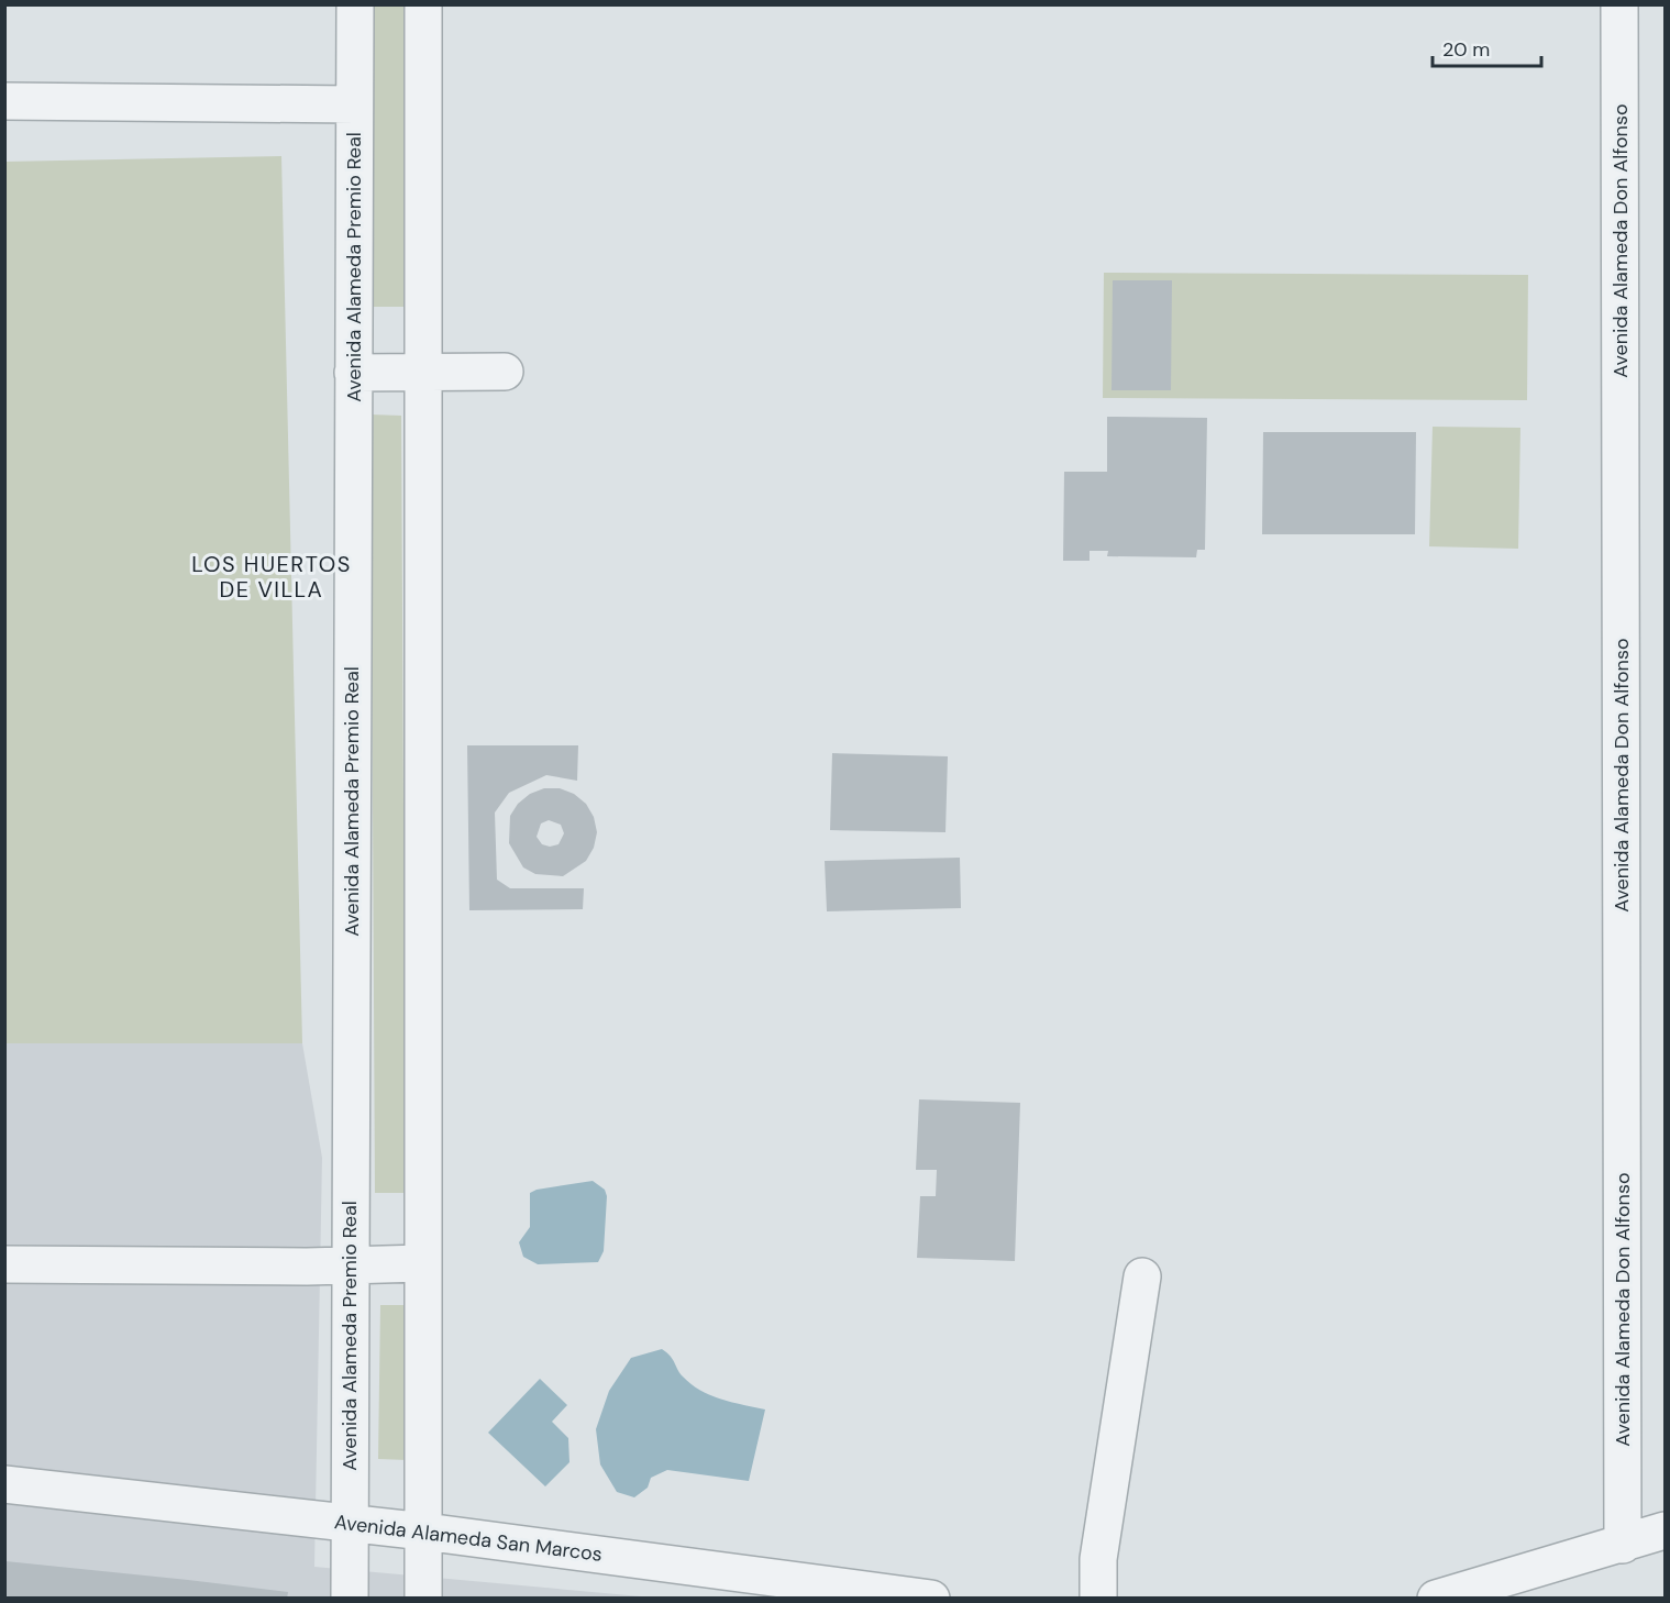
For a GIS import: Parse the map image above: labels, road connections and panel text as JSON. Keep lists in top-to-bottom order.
{
  "streets": {
    "street": ["Avenida Alameda Don Alfonso", "Avenida Alameda Premio Real", "Avenida Alameda San Marcos"]
  },
  "crossings": [
    ["Avenida Alameda Premio Real", "Avenida Alameda San Marcos"]
  ],
  "districts": ["LOS HUERTOS DE VILLA"],
  "scale_bar": "20 m"
}
